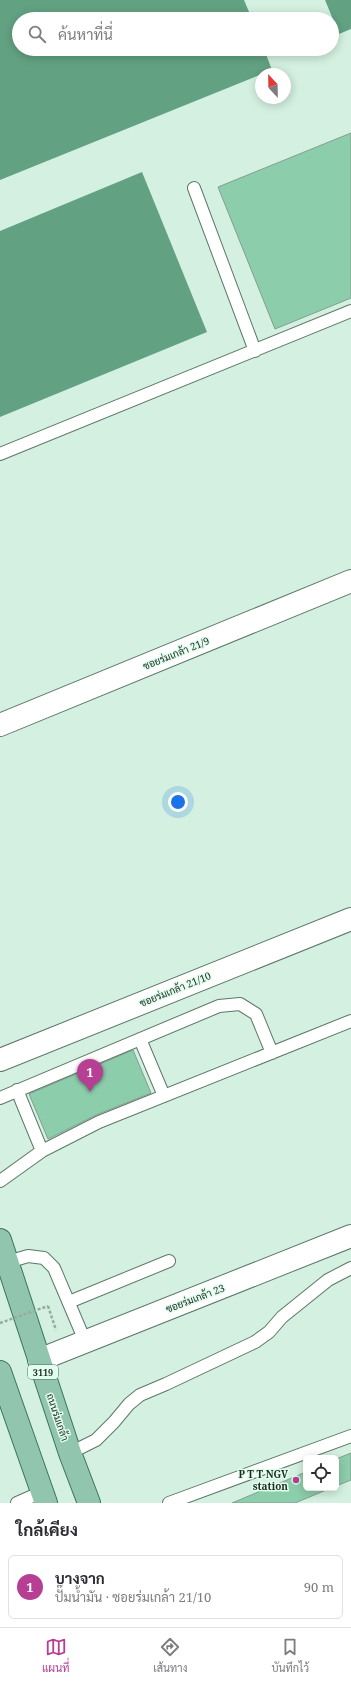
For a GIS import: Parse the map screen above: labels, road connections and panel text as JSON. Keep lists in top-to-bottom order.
{
  "streets": {
    "main road": ["3119", "ถนนร่มเกล้า"],
    "street": ["ซอยร่มเกล้า 21/9", "ซอยร่มเกล้า 21/10", "ซอยร่มเกล้า 23"]
  },
  "crossings": [
    ["ซอยร่มเกล้า 23", "ถนนร่มเกล้า"]
  ],
  "places": ["P T T NGV station"],
  "north": "top",
  "page": {
    "search": "ค้นหาที่นี่",
    "pins": "1",
    "heading": "ใกล้เคียง",
    "list": [
      {
        "mark": "1",
        "name": "บางจาก",
        "note": "ปั๊มน้ำมัน · ซอยร่มเกล้า 21/10",
        "value": "90 m"
      }
    ],
    "nav": ["แผนที่", "เส้นทาง", "บันทึกไว้"]
  }
}
